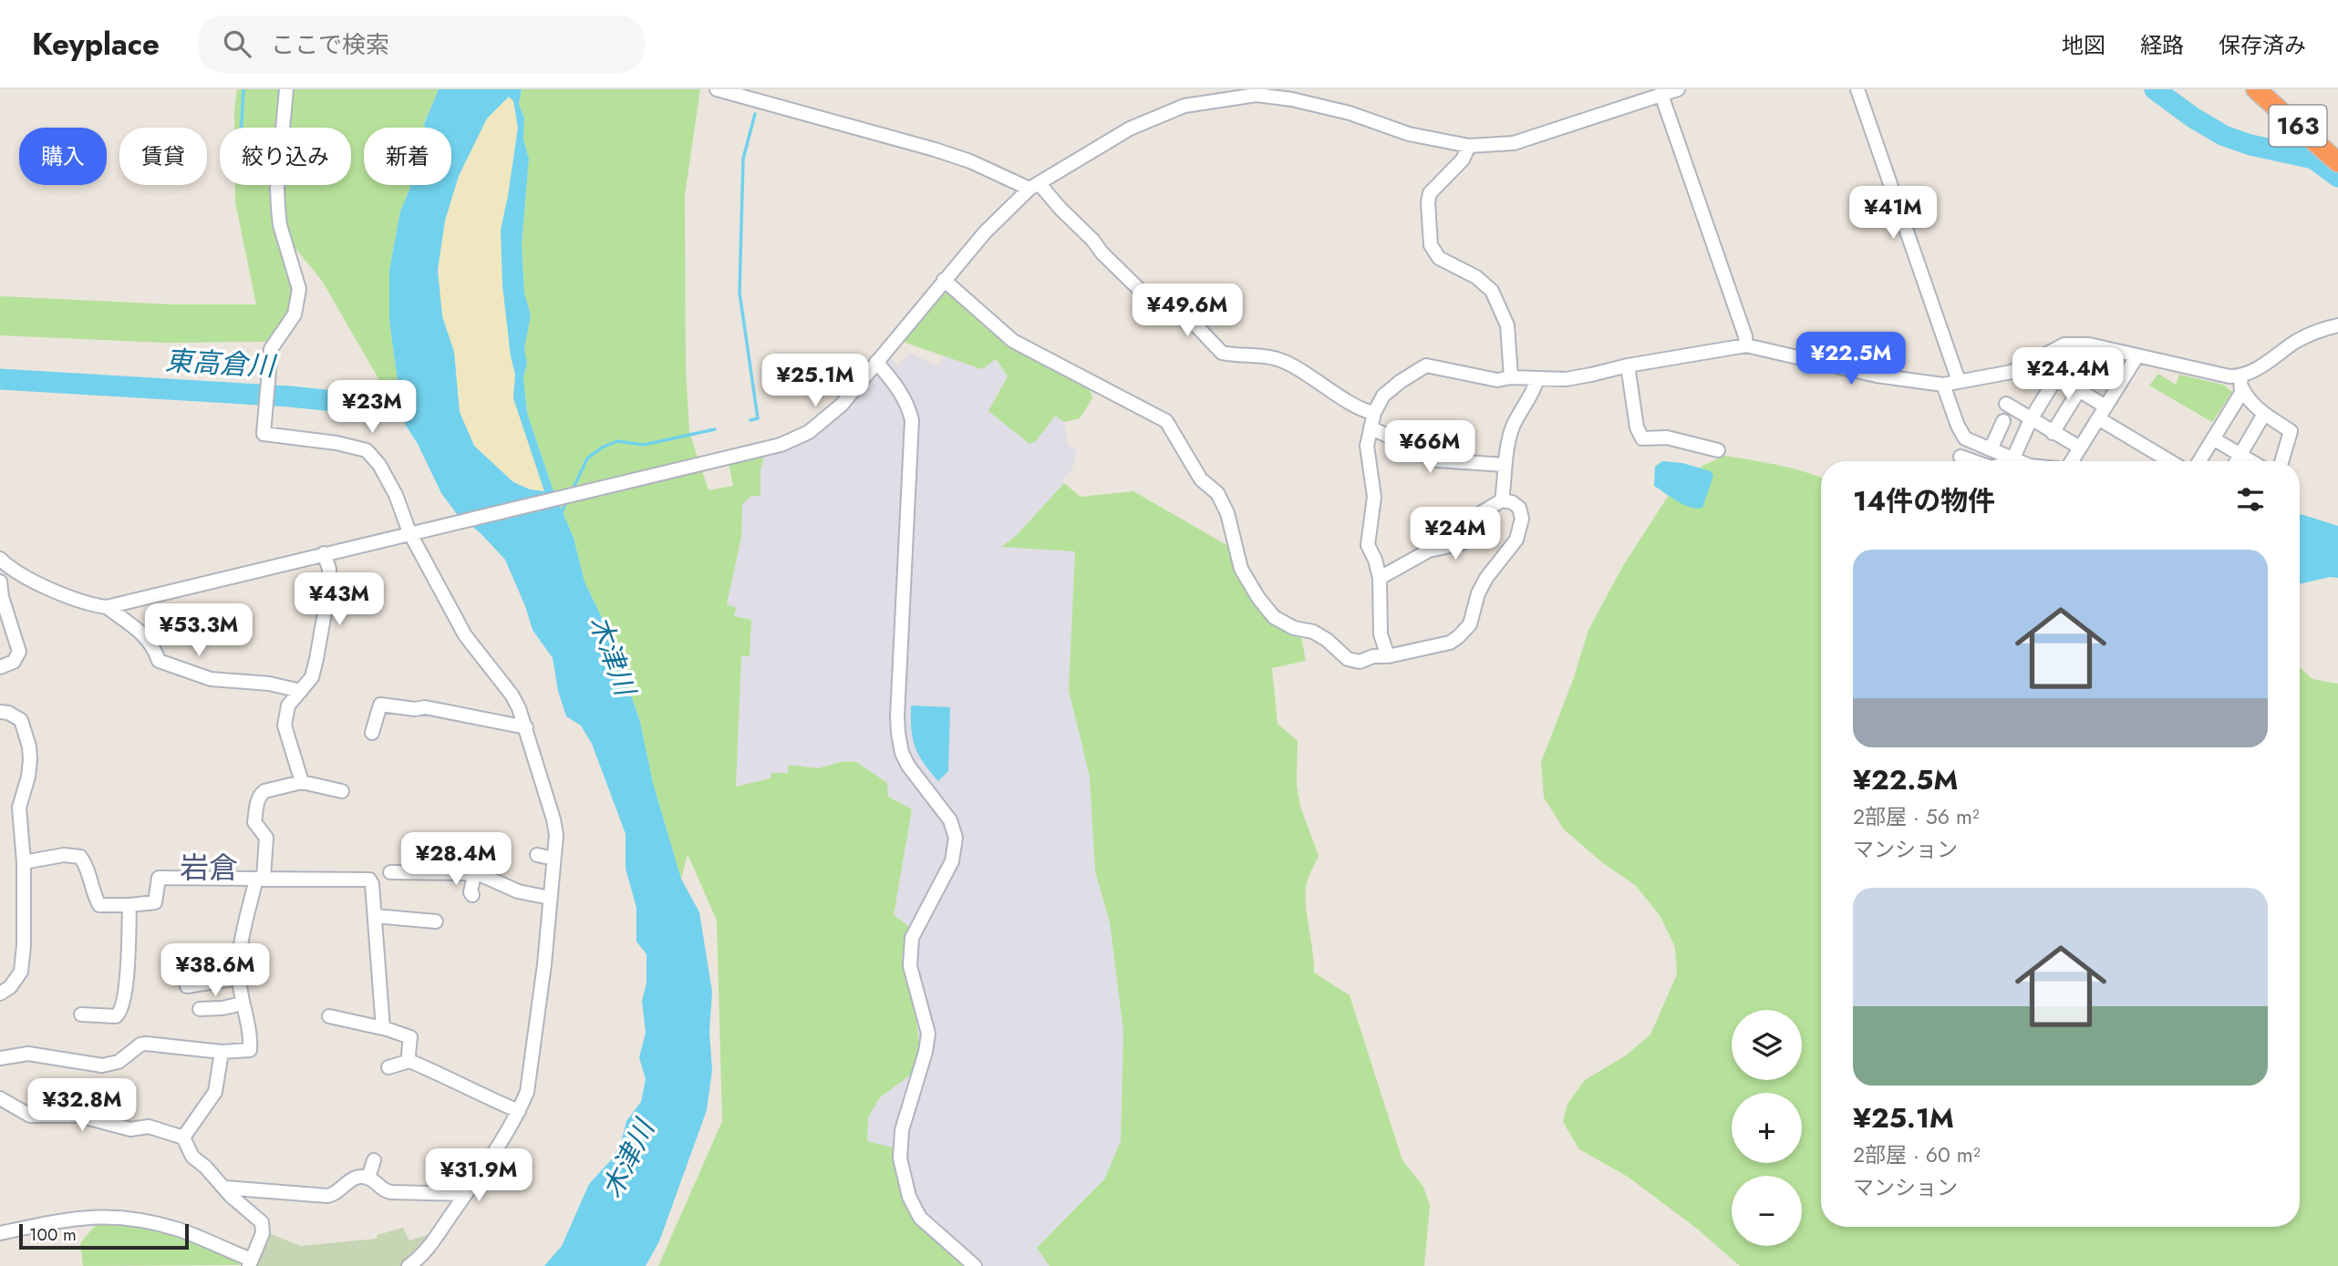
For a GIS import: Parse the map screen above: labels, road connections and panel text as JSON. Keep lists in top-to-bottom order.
{
  "streets": {
    "highway": ["163"]
  },
  "districts": ["岩倉"],
  "water": ["東高倉川", "木津川"],
  "scale_bar": "100 m",
  "page": {
    "header": "Keyplace",
    "search": "ここで検索",
    "nav": ["地図", "経路", "保存済み"],
    "chip": [
      "購入",
      "賃貸",
      "絞り込み",
      "新着"
    ],
    "price": [
      "¥41M",
      "¥49.6M",
      "¥22.5M",
      "¥24.4M",
      "¥25.1M",
      "¥23M",
      "¥66M",
      "¥24M",
      "¥43M",
      "¥53.3M",
      "¥28.4M",
      "¥38.6M",
      "¥32.8M",
      "¥31.9M"
    ],
    "heading": "14件の物件",
    "list": [
      {
        "name": "¥22.5M",
        "note": "2部屋 · 56 m² · マンション"
      },
      {
        "name": "¥25.1M",
        "note": "2部屋 · 60 m² · マンション"
      }
    ],
    "map_buttons": ["+", "−"],
    "scale": "100 m"
  }
}
